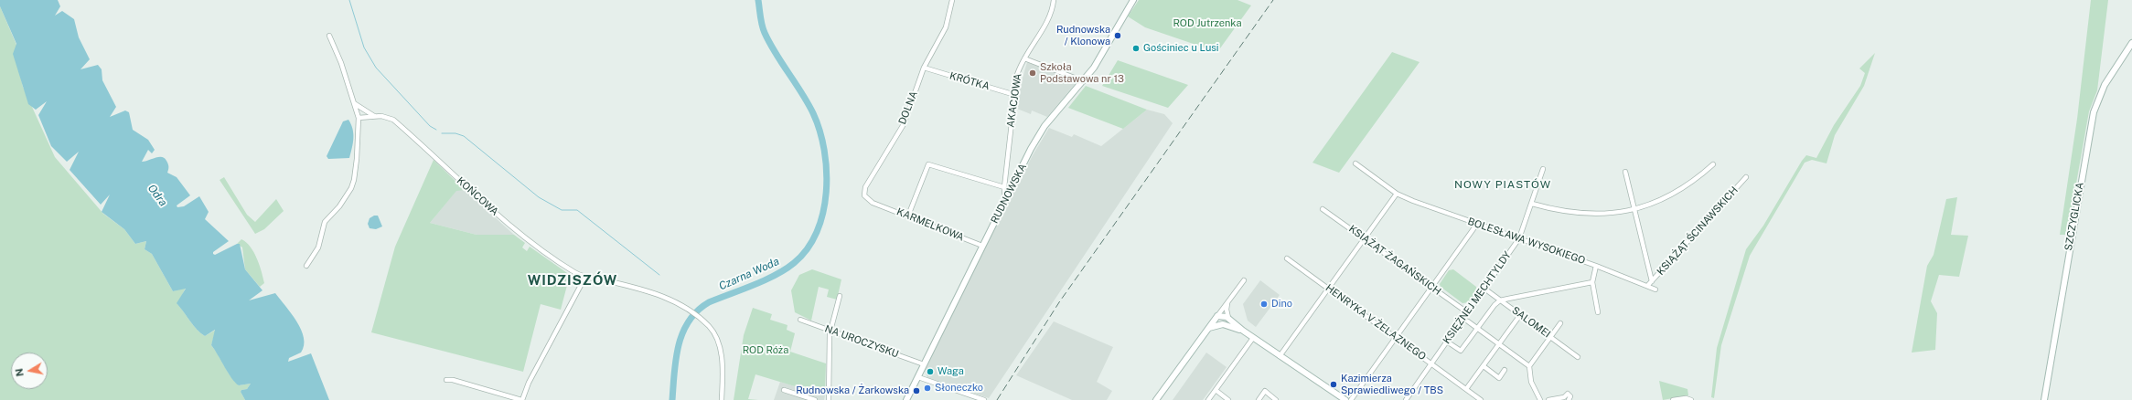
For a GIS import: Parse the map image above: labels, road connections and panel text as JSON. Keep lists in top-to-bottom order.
{
  "streets": {
    "street": [
      "KRÓTKA",
      "AKACJOWA",
      "DOLNA",
      "RUDNOWSKA",
      "KOŃCOWA",
      "SZCZYGLICKA",
      "KARMELKOWA",
      "KSIĄŻĄT ŚCINAWSKICH",
      "BOLESŁAWA WYSOKIEGO",
      "KSIĄŻĄT ŻAGAŃSKICH",
      "KSIĘŻNEJ MECHTYLDY",
      "HENRYKA V ŻELAZNEGO",
      "SALOMEI",
      "NA UROCZYSKU"
    ]
  },
  "crossings": [
    ["KRÓTKA", "AKACJOWA"],
    ["KRÓTKA", "DOLNA"],
    ["AKACJOWA", "RUDNOWSKA"],
    ["DOLNA", "KARMELKOWA"],
    ["RUDNOWSKA", "KARMELKOWA"],
    ["RUDNOWSKA", "NA UROCZYSKU"],
    ["KSIĄŻĄT ŚCINAWSKICH", "BOLESŁAWA WYSOKIEGO"],
    ["BOLESŁAWA WYSOKIEGO", "KSIĘŻNEJ MECHTYLDY"],
    ["KSIĄŻĄT ŻAGAŃSKICH", "KSIĘŻNEJ MECHTYLDY"],
    ["KSIĘŻNEJ MECHTYLDY", "HENRYKA V ŻELAZNEGO"],
    ["KSIĘŻNEJ MECHTYLDY", "SALOMEI"]
  ],
  "districts": ["NOWY PIASTÓW", "WIDZISZÓW"],
  "water": ["Odra", "Czarna Woda"],
  "parks": ["ROD Jutrzenka", "ROD Róża"],
  "places": [
    "Rudnowska / Klonowa",
    "Gościniec u Lusi",
    "Szkoła Podstawowa nr 13",
    "Dino",
    "Waga",
    "Kazimierza Sprawiedliwego / TBS",
    "Słoneczko",
    "Rudnowska / Żarkowska"
  ],
  "north": "left"
}
